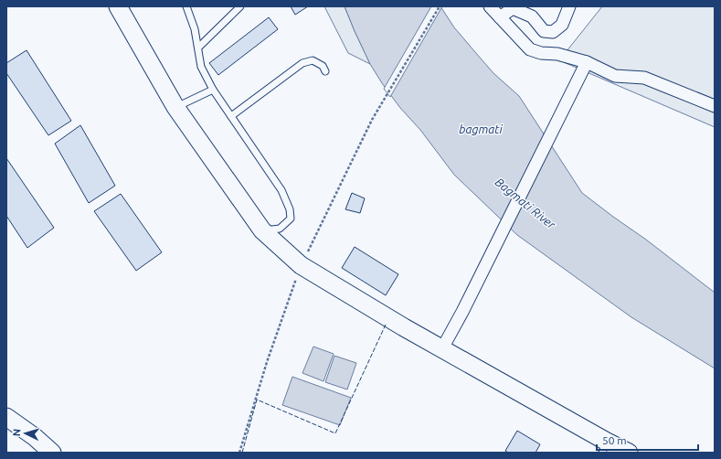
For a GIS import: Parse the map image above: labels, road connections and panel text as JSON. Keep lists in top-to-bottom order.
{
  "water": ["bagmati", "Bagmati River"],
  "scale_bar": "50 m",
  "north": "left"
}
